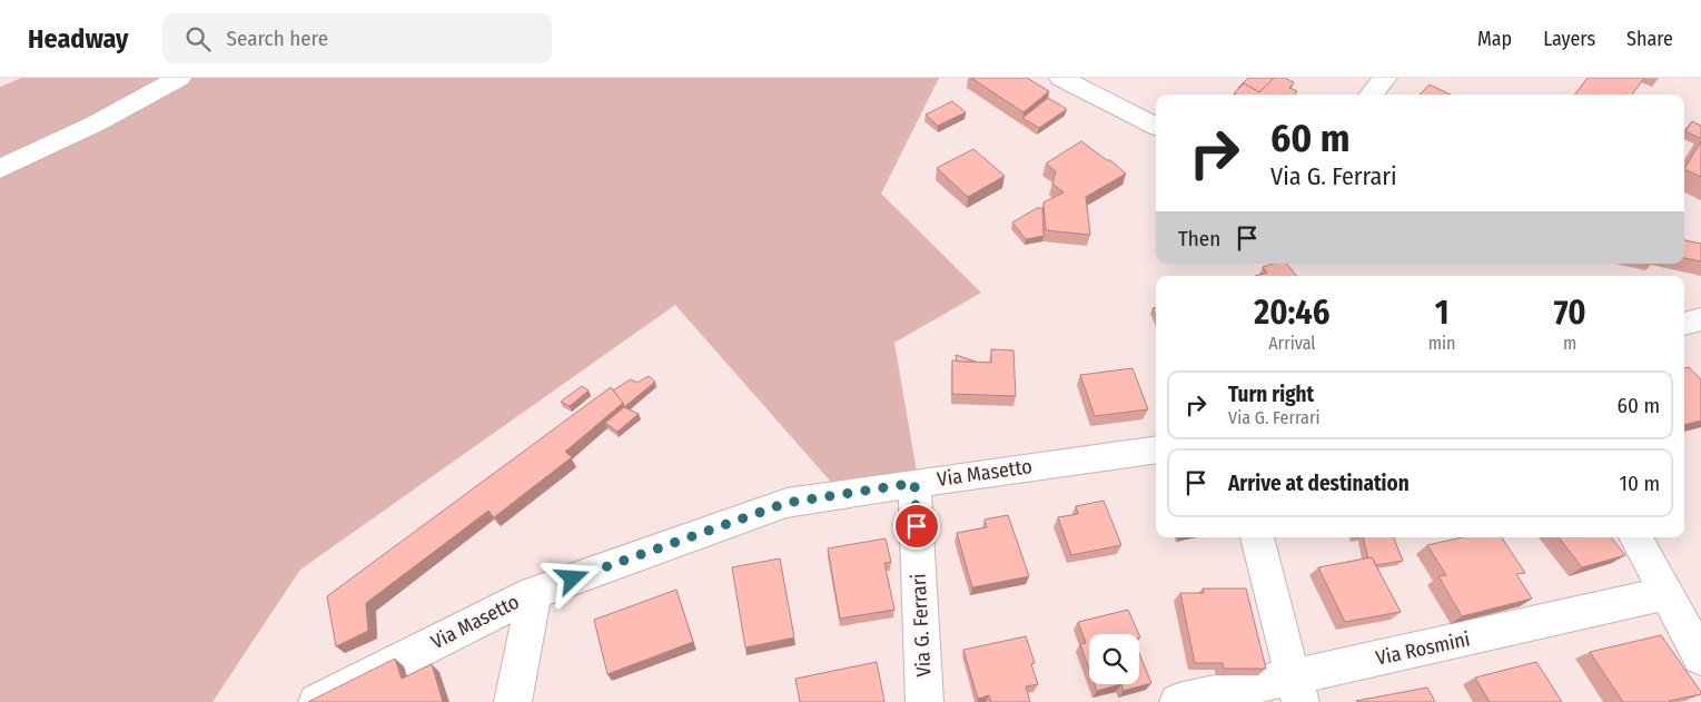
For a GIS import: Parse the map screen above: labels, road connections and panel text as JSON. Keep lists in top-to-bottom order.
{
  "streets": {
    "street": ["Via Masetto", "Via G. Ferrari", "Via Rosmini"]
  },
  "crossings": [
    ["Via Masetto", "Via G. Ferrari"]
  ],
  "page": {
    "header": "Headway",
    "search": "Search here",
    "nav": ["Map", "Layers", "Share"],
    "turn": ["60 m", "Via G. Ferrari"],
    "then": "Then",
    "eta": [
      "20:46",
      "Arrival",
      "1",
      "min",
      "70",
      "m"
    ],
    "list": [
      {
        "name": "Turn right",
        "note": "Via G. Ferrari",
        "value": "60 m"
      },
      {
        "name": "Arrive at destination",
        "value": "10 m"
      }
    ]
  }
}
